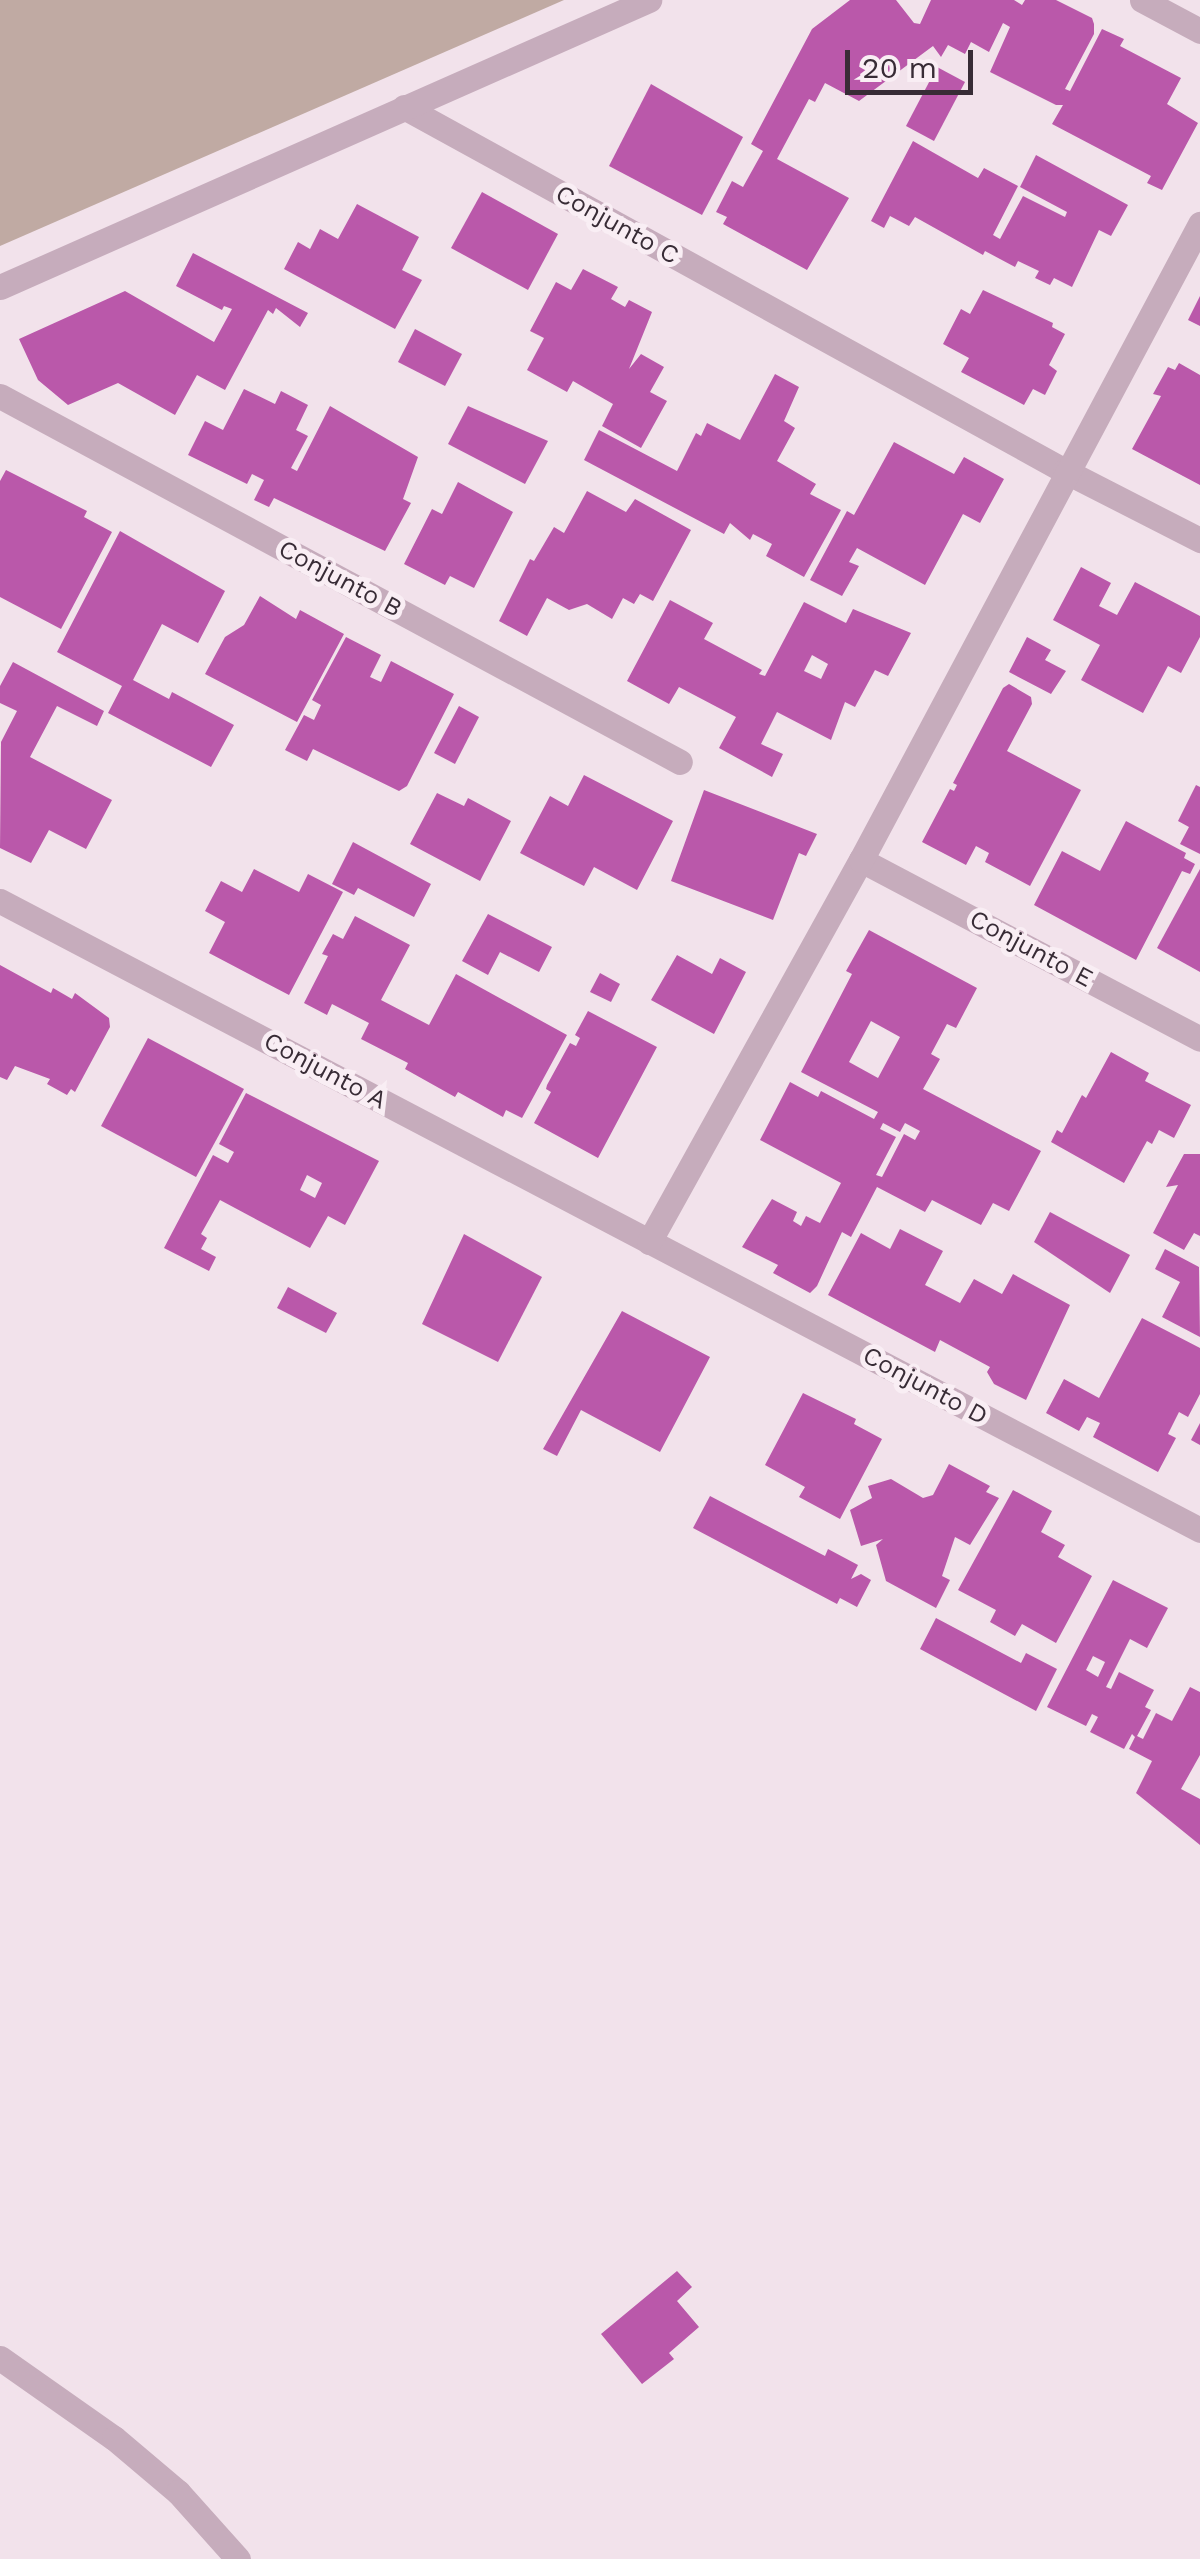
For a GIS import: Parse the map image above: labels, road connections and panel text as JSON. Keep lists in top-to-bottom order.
{
  "streets": {
    "street": [
      "Conjunto C",
      "Conjunto B",
      "Conjunto E",
      "Conjunto A",
      "Conjunto D"
    ]
  },
  "crossings": [
    ["Conjunto A", "Conjunto D"]
  ],
  "scale_bar": "20 m"
}
